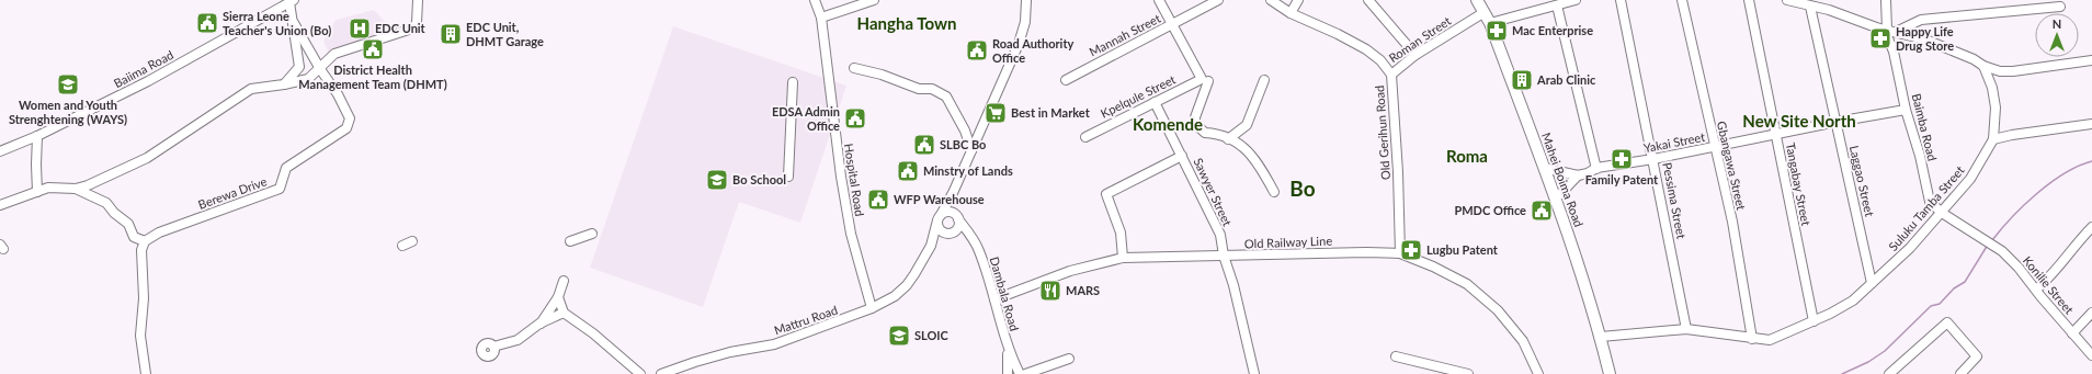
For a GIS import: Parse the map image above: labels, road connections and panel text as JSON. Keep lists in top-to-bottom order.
{
  "streets": {
    "main road": ["Mahei Boima Road"],
    "street": [
      "Mannah Street",
      "Roman Street",
      "Baiima Road",
      "Kpelqule Street",
      "Baimba Road",
      "Old Gerihun Road",
      "Yakai Street",
      "Gbangawa Street",
      "Hospital Road",
      "Laggao Street",
      "Tangabay Street",
      "Sawyer Street",
      "Berewa Drive",
      "Pessima Street",
      "Suluku Tamba Street",
      "Old Railway Line",
      "Konilie Street",
      "Dambala Road",
      "Mattru Road"
    ]
  },
  "crossings": [
    ["Roman Street", "Old Gerihun Road"],
    ["Roman Street", "Mahei Boima Road"],
    ["Kpelqule Street", "Sawyer Street"],
    ["Baimba Road", "Yakai Street"],
    ["Baimba Road", "Suluku Tamba Street"],
    ["Baimba Road", "Konilie Street"],
    ["Old Gerihun Road", "Old Railway Line"],
    ["Yakai Street", "Gbangawa Street"],
    ["Yakai Street", "Mahei Boima Road"],
    ["Yakai Street", "Laggao Street"],
    ["Yakai Street", "Tangabay Street"],
    ["Yakai Street", "Pessima Street"],
    ["Gbangawa Street", "Suluku Tamba Street"],
    ["Hospital Road", "Mattru Road"],
    ["Mahei Boima Road", "Suluku Tamba Street"],
    ["Laggao Street", "Suluku Tamba Street"],
    ["Tangabay Street", "Suluku Tamba Street"],
    ["Sawyer Street", "Old Railway Line"],
    ["Pessima Street", "Suluku Tamba Street"],
    ["Old Railway Line", "Dambala Road"],
    ["Dambala Road", "Mattru Road"]
  ],
  "districts": [
    "Hangha Town",
    "New Site North",
    "Komende",
    "Roma",
    "Bo"
  ],
  "places": {
    "public building": [
      "Sierra Leone Teacher's Union (Bo)",
      "District Health Management Team (DHMT)",
      "Road Authority Office",
      "EDSA Admin Office",
      "SLBC Bo",
      "Minstry of Lands",
      "WFP Warehouse",
      "PMDC Office"
    ],
    "hospital": ["EDC Unit"],
    "pharmacy": [
      "Mac Enterprise",
      "Happy Life Drug Store",
      "Family Patent",
      "Lugbu Patent"
    ],
    "building": ["EDC Unit, DHMT Garage", "Arab Clinic"],
    "school or university": ["Women and Youth Strenghtening (WAYS)", "Bo School", "SLOIC"],
    "supermarket": ["Best in Market"],
    "restaurant": ["MARS"]
  },
  "north": "top"
}
